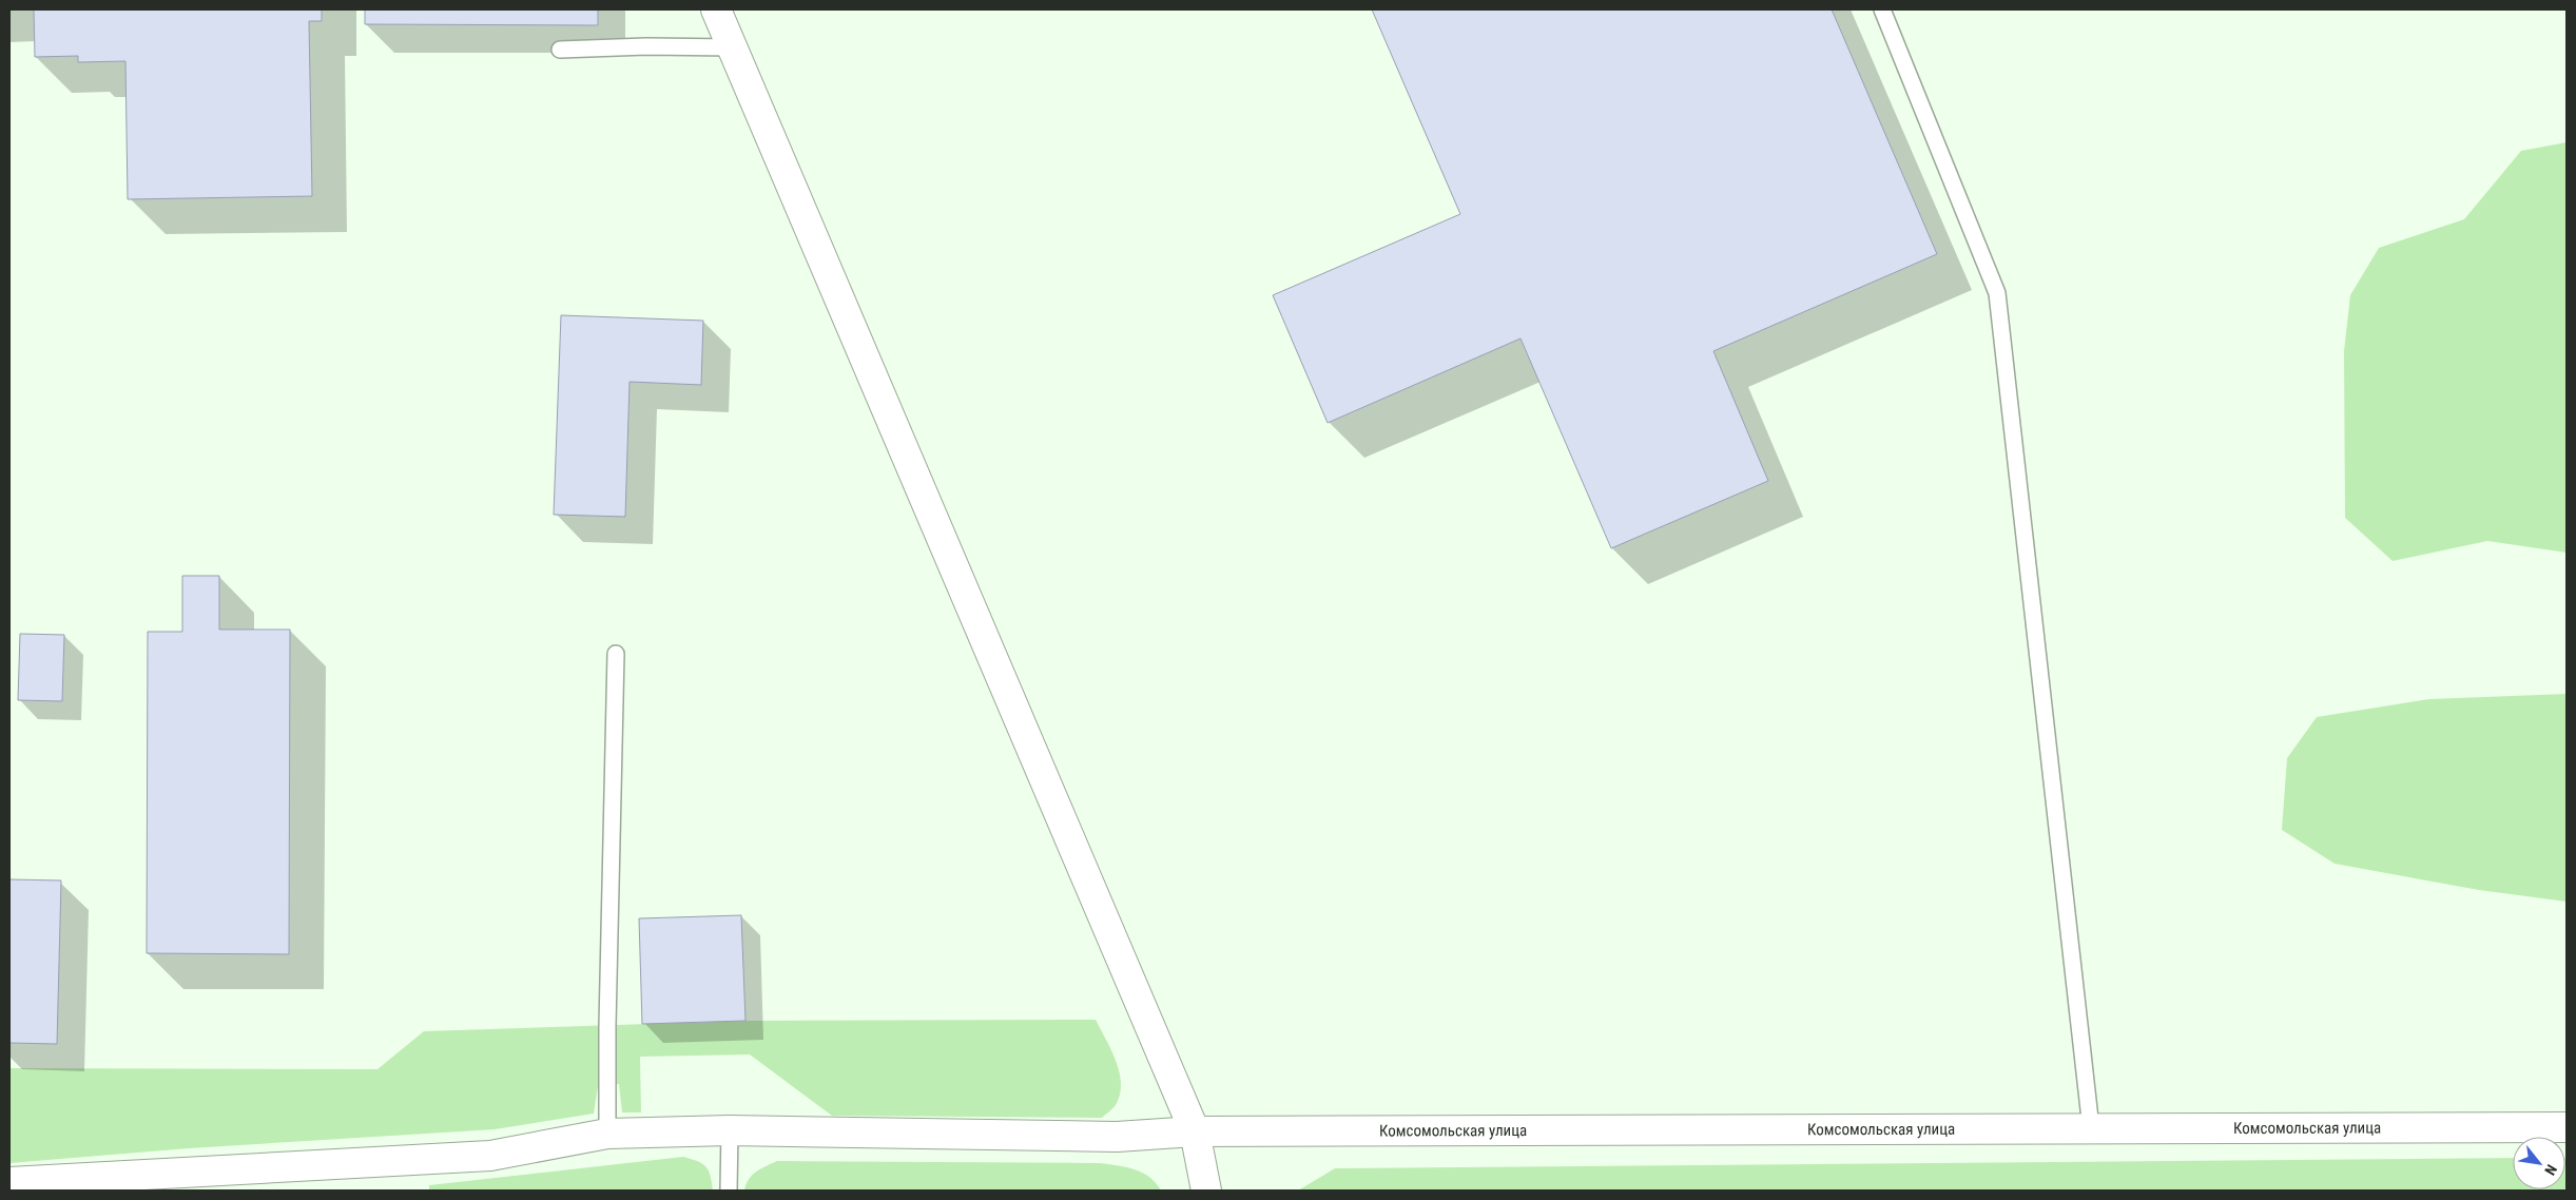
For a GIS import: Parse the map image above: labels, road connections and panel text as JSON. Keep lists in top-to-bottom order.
{
  "streets": {
    "main road": ["Комсомольская улица"]
  },
  "north": "bottom right"
}
